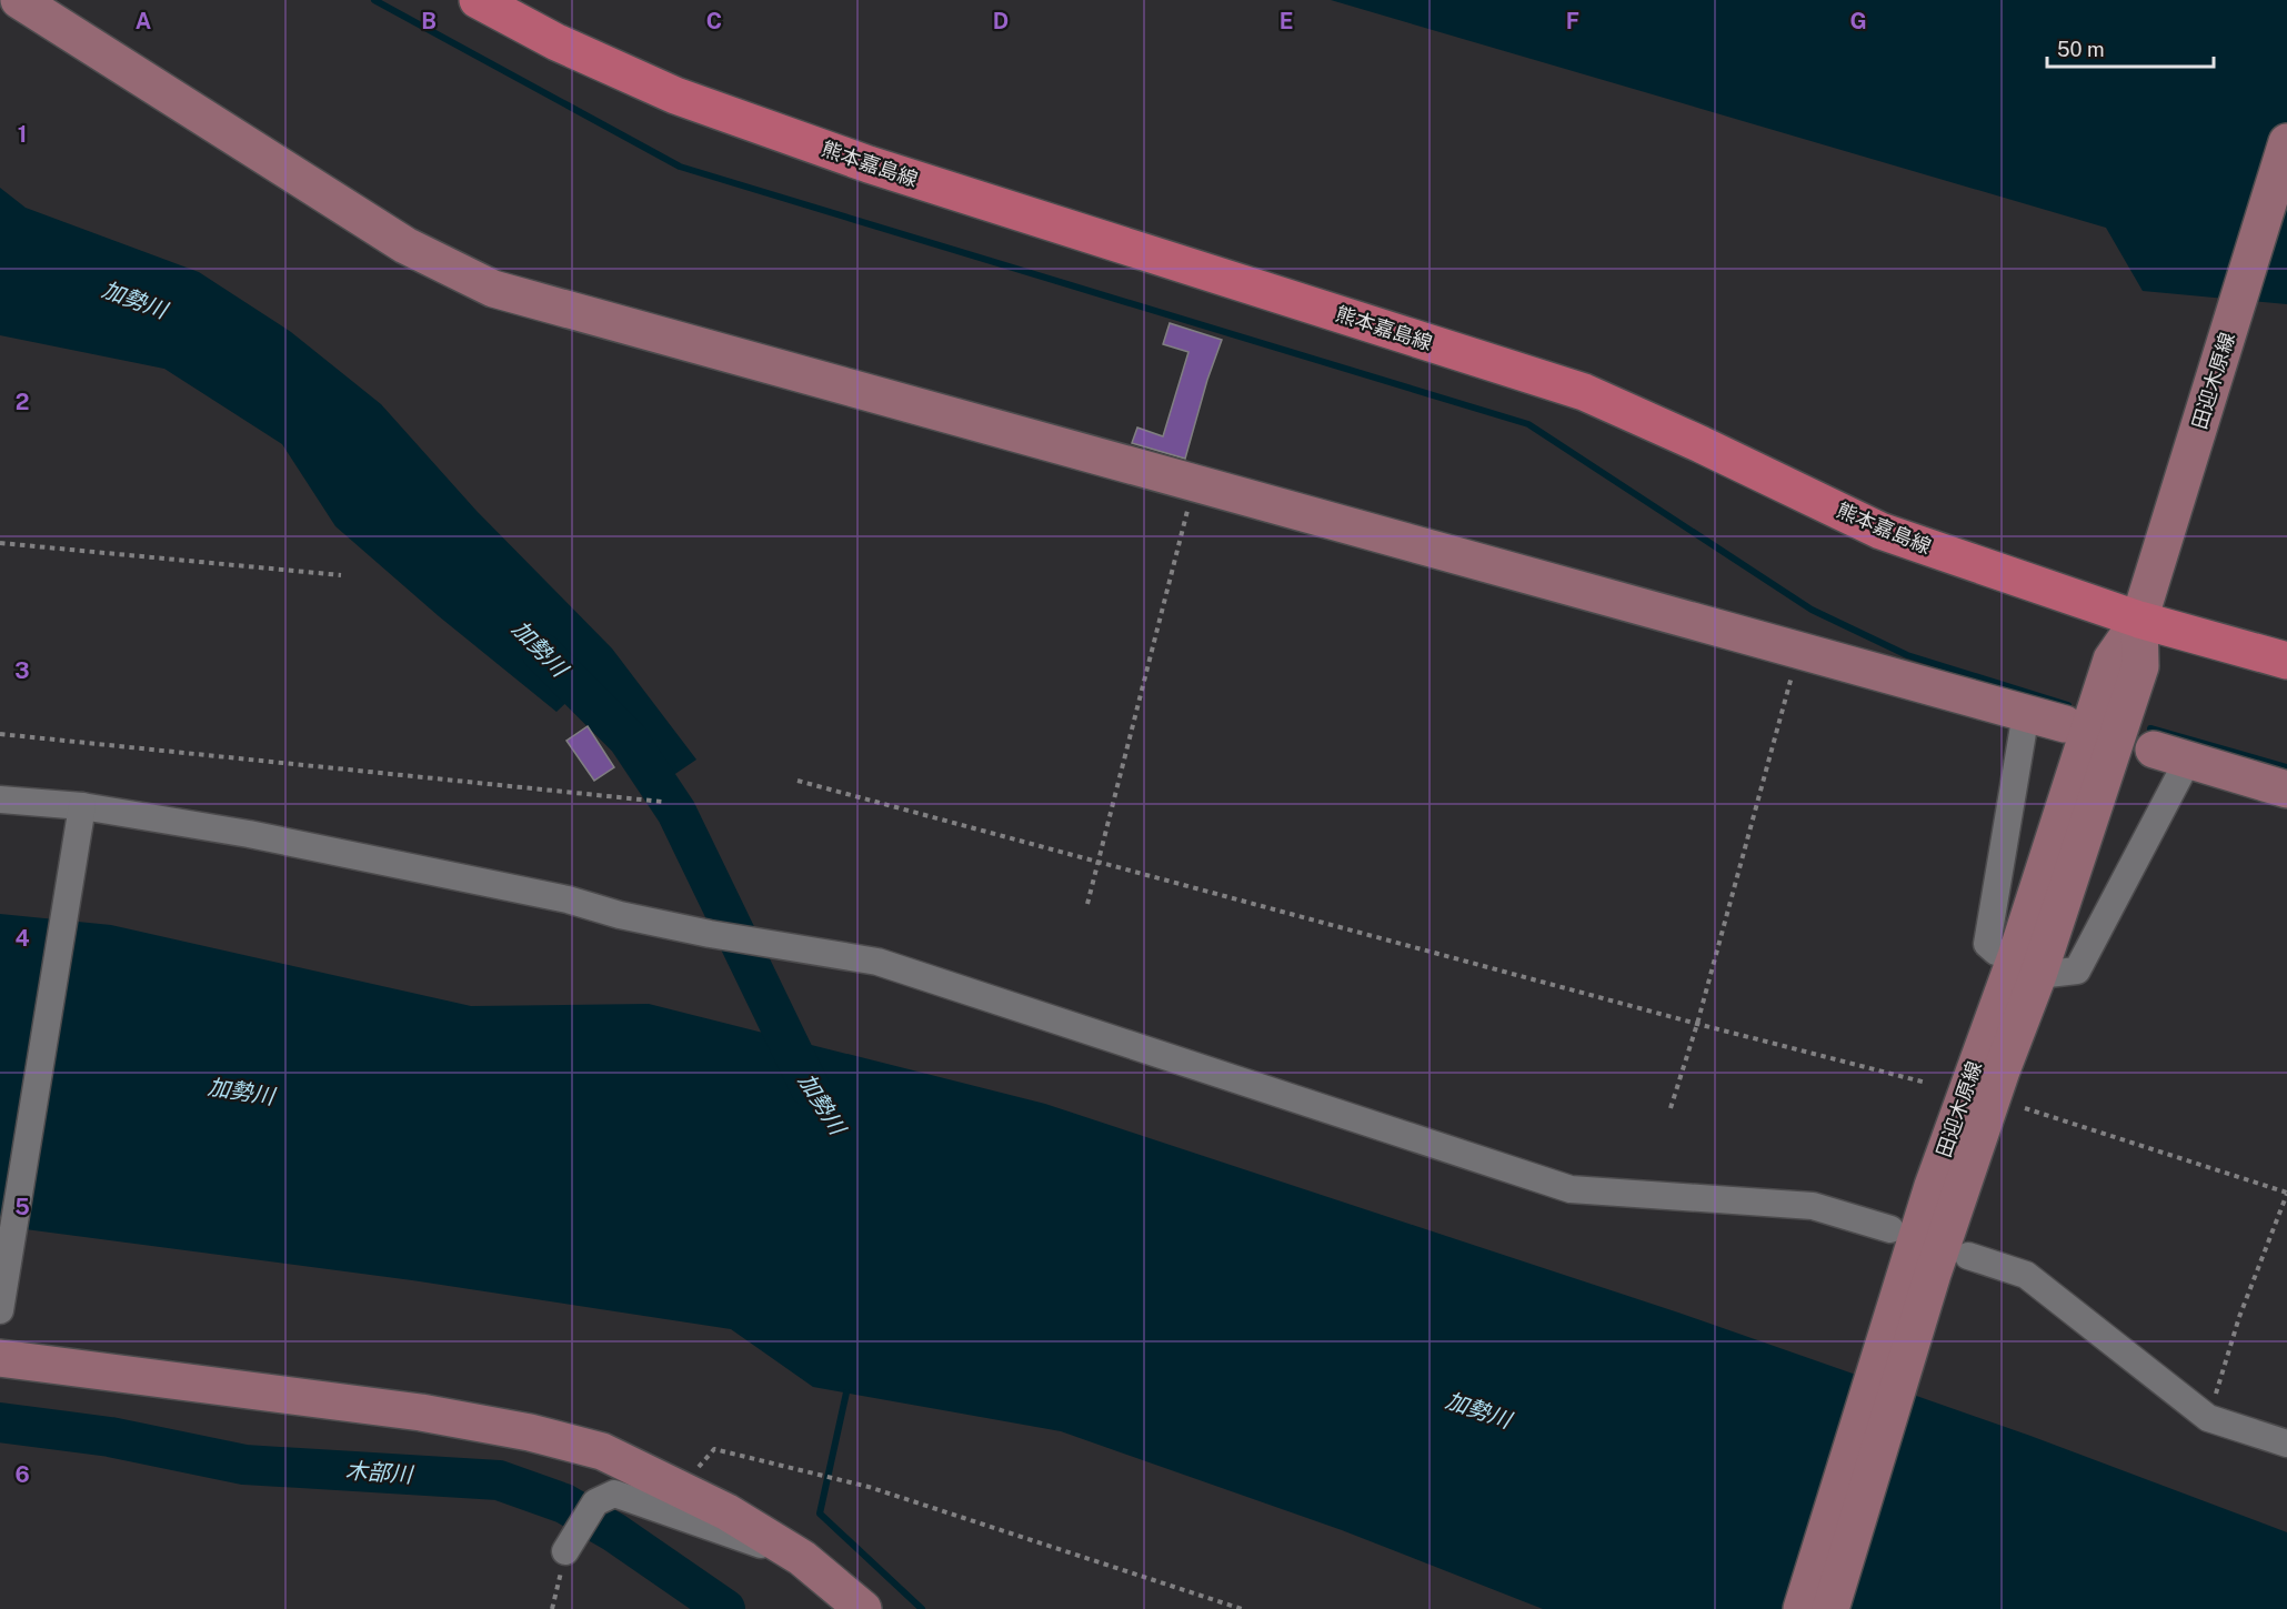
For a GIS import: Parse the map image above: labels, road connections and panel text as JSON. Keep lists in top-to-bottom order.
{
  "streets": {
    "main road": ["熊本嘉島線"],
    "street": ["田迎木原線"]
  },
  "crossings": [
    ["熊本嘉島線", "田迎木原線"]
  ],
  "water": ["加勢川", "木部川"],
  "scale_bar": "50 m",
  "grid": {
    "columns": [
      "A",
      "B",
      "C",
      "D",
      "E",
      "F",
      "G"
    ],
    "rows": [
      "1",
      "2",
      "3",
      "4",
      "5",
      "6"
    ]
  }
}
